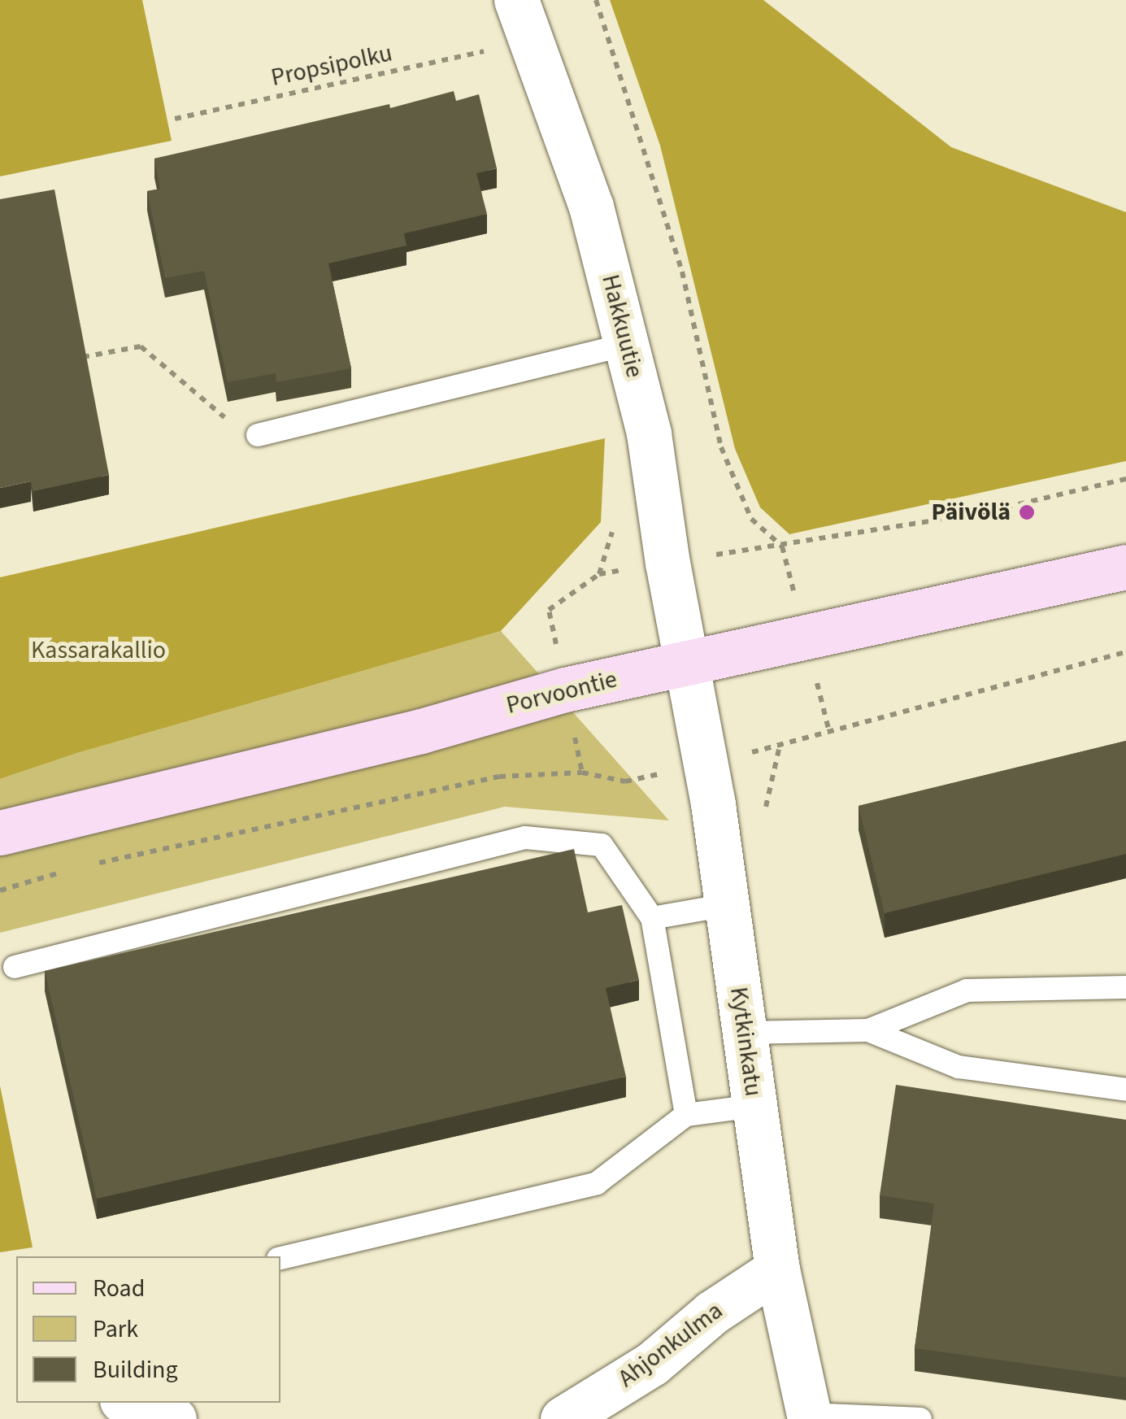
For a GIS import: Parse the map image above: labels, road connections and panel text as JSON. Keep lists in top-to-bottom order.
{
  "streets": {
    "street": [
      "Hakkuutie",
      "Porvoontie",
      "Kytkinkatu",
      "Ahjonkulma"
    ],
    "path": ["Propsipolku"]
  },
  "crossings": [
    ["Hakkuutie", "Porvoontie"],
    ["Hakkuutie", "Kytkinkatu"],
    ["Porvoontie", "Kytkinkatu"],
    ["Kytkinkatu", "Ahjonkulma"]
  ],
  "parks": ["Kassarakallio"],
  "places": ["Päivölä"],
  "legend": ["Road", "Park", "Building"]
}
